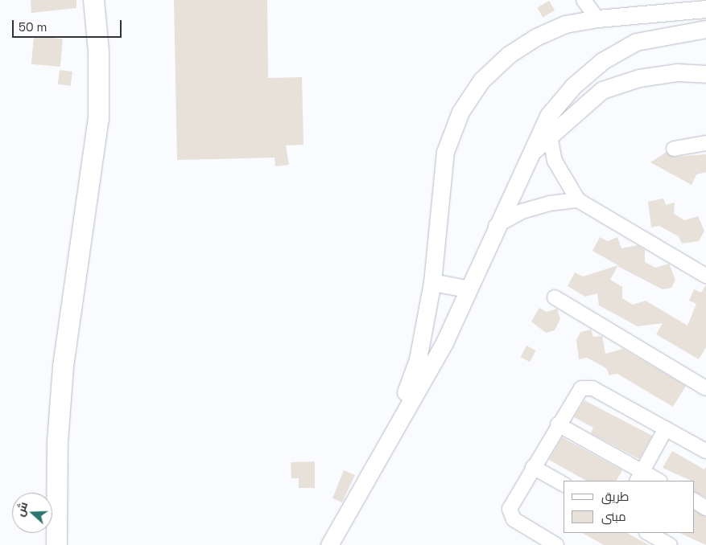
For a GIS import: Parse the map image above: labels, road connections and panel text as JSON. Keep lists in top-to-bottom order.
{
  "legend": ["طريق", "مبنى"],
  "scale_bar": "50 m",
  "north": "left"
}
